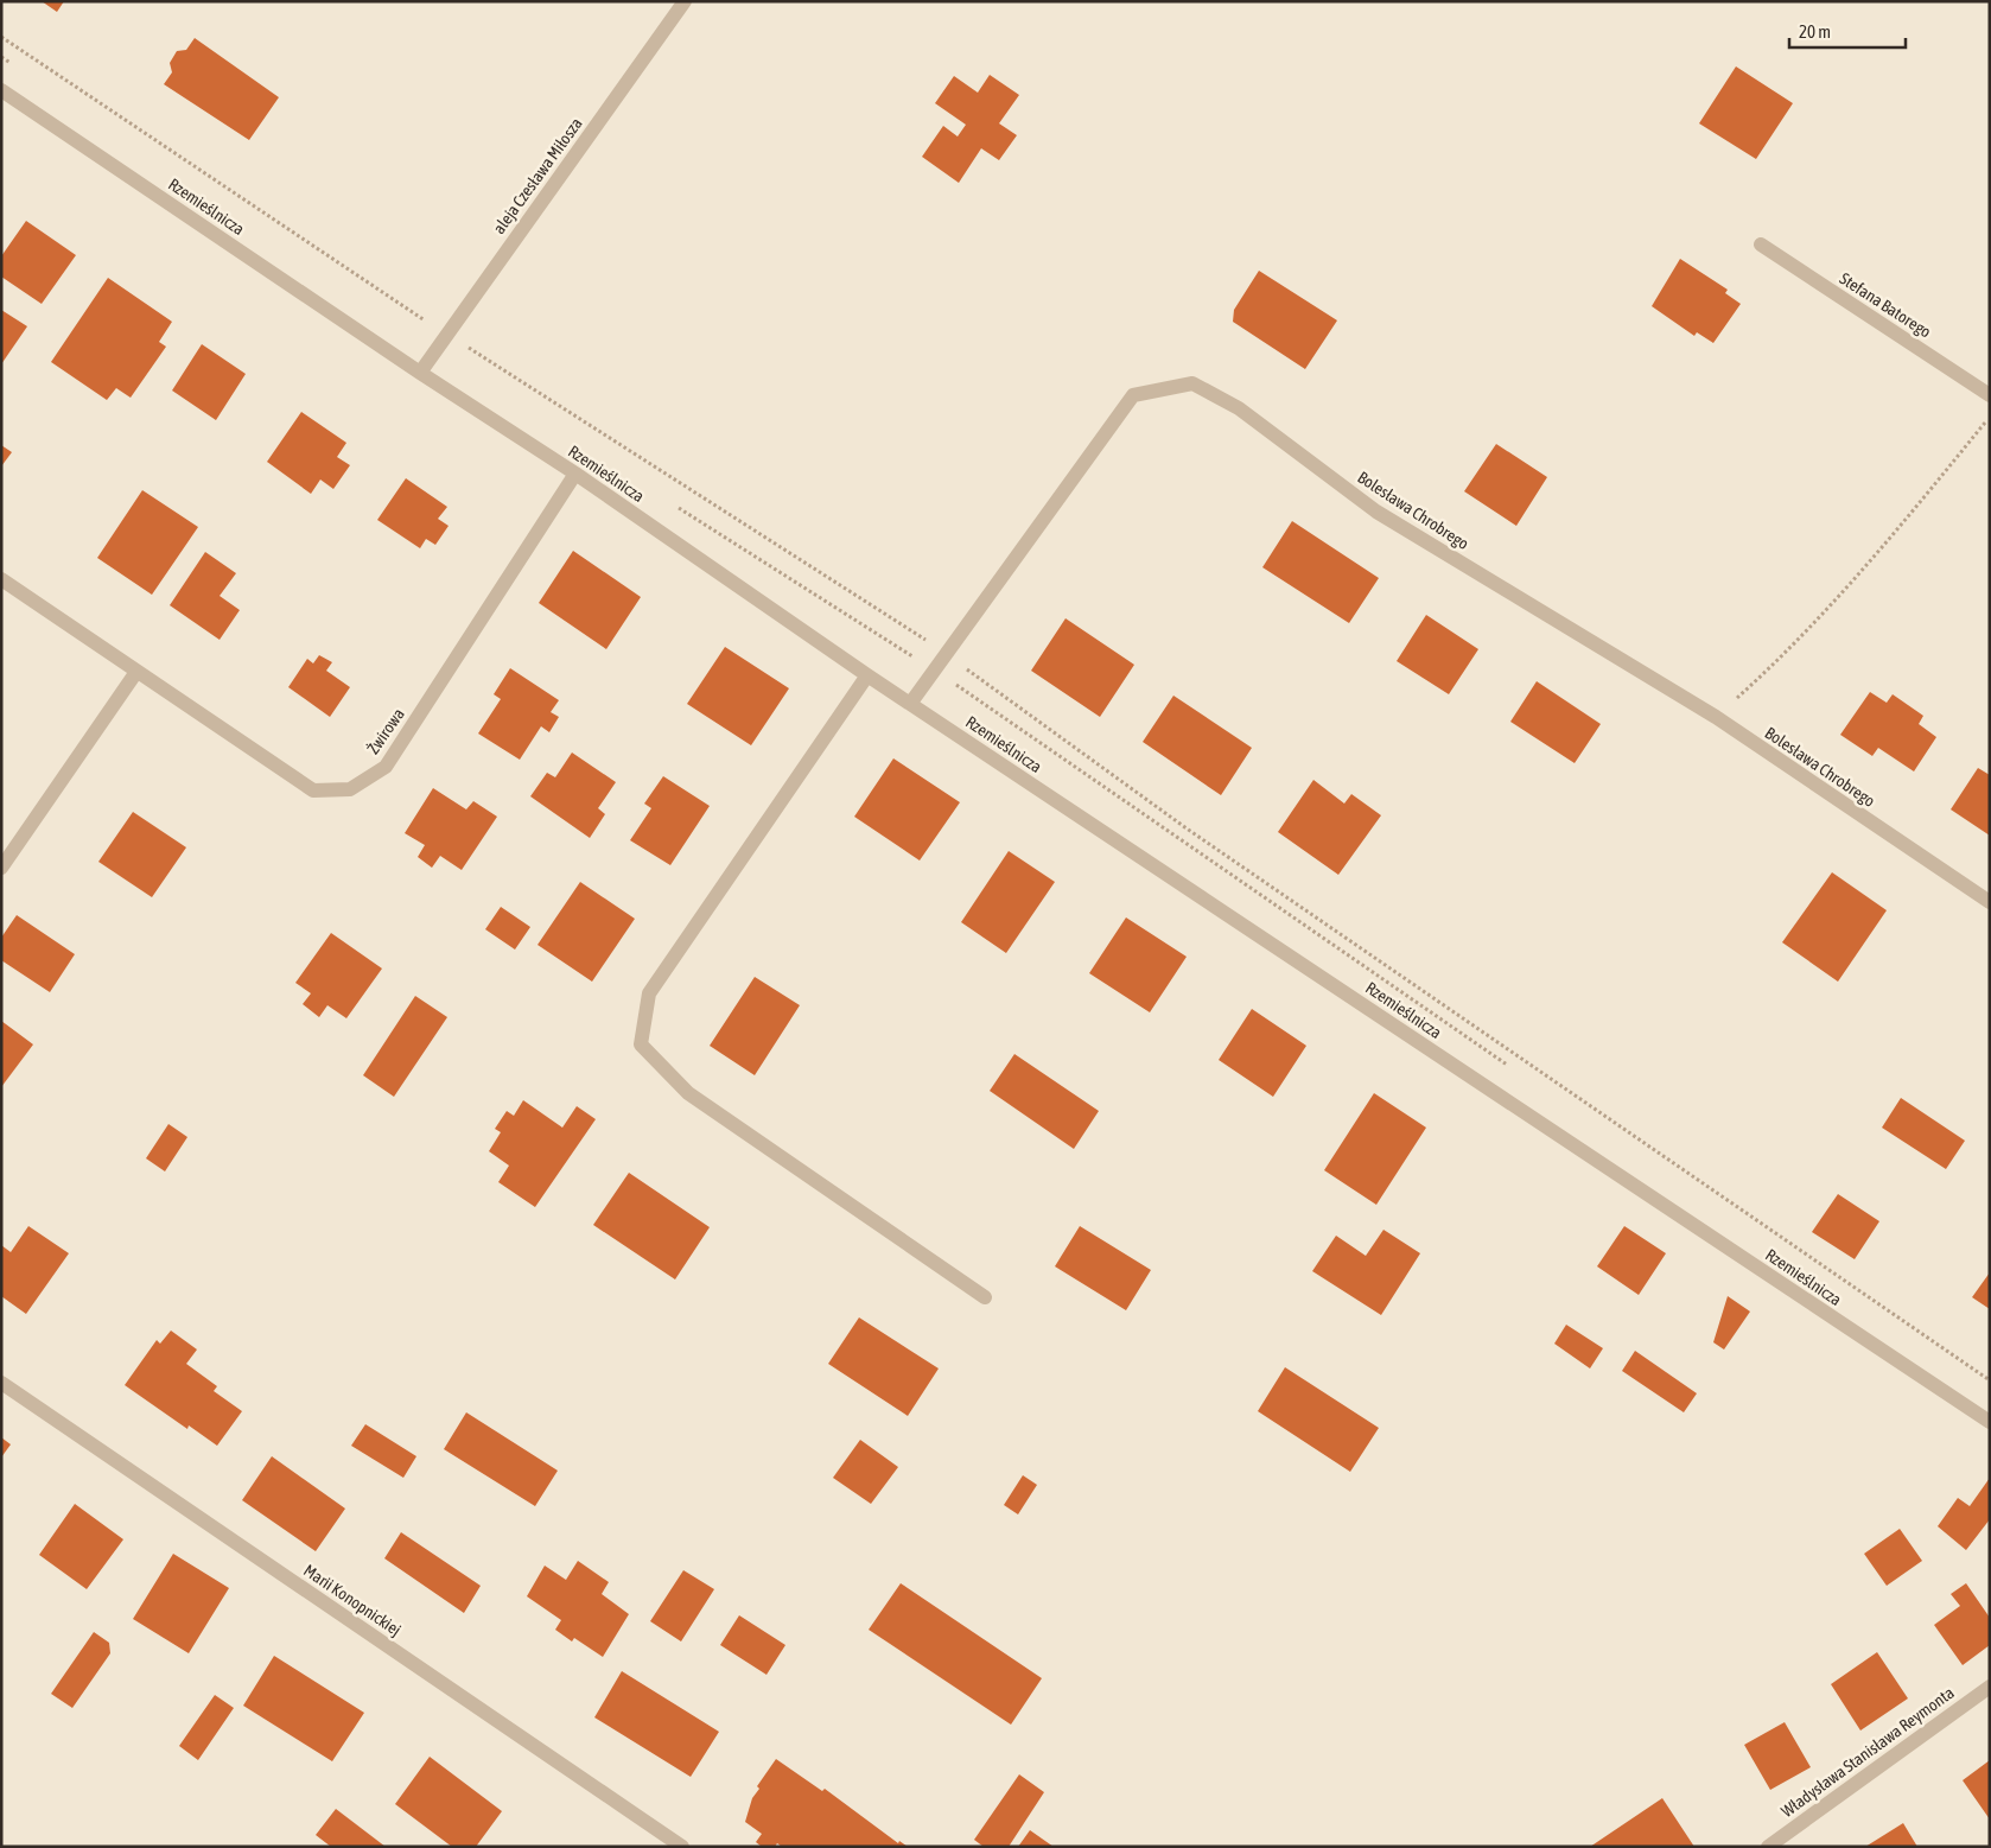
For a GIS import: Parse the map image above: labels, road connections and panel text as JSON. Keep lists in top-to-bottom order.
{
  "streets": {
    "street": [
      "aleja Czesława Miłosza",
      "Rzemieślnicza",
      "Stefana Batorego",
      "Bolesława Chrobrego",
      "Żwirowa",
      "Marii Konopnickiej",
      "Władysława Stanisława Reymonta"
    ]
  },
  "crossings": [
    ["aleja Czesława Miłosza", "Rzemieślnicza"],
    ["Rzemieślnicza", "Bolesława Chrobrego"],
    ["Rzemieślnicza", "Żwirowa"]
  ],
  "scale_bar": "20 m"
}
